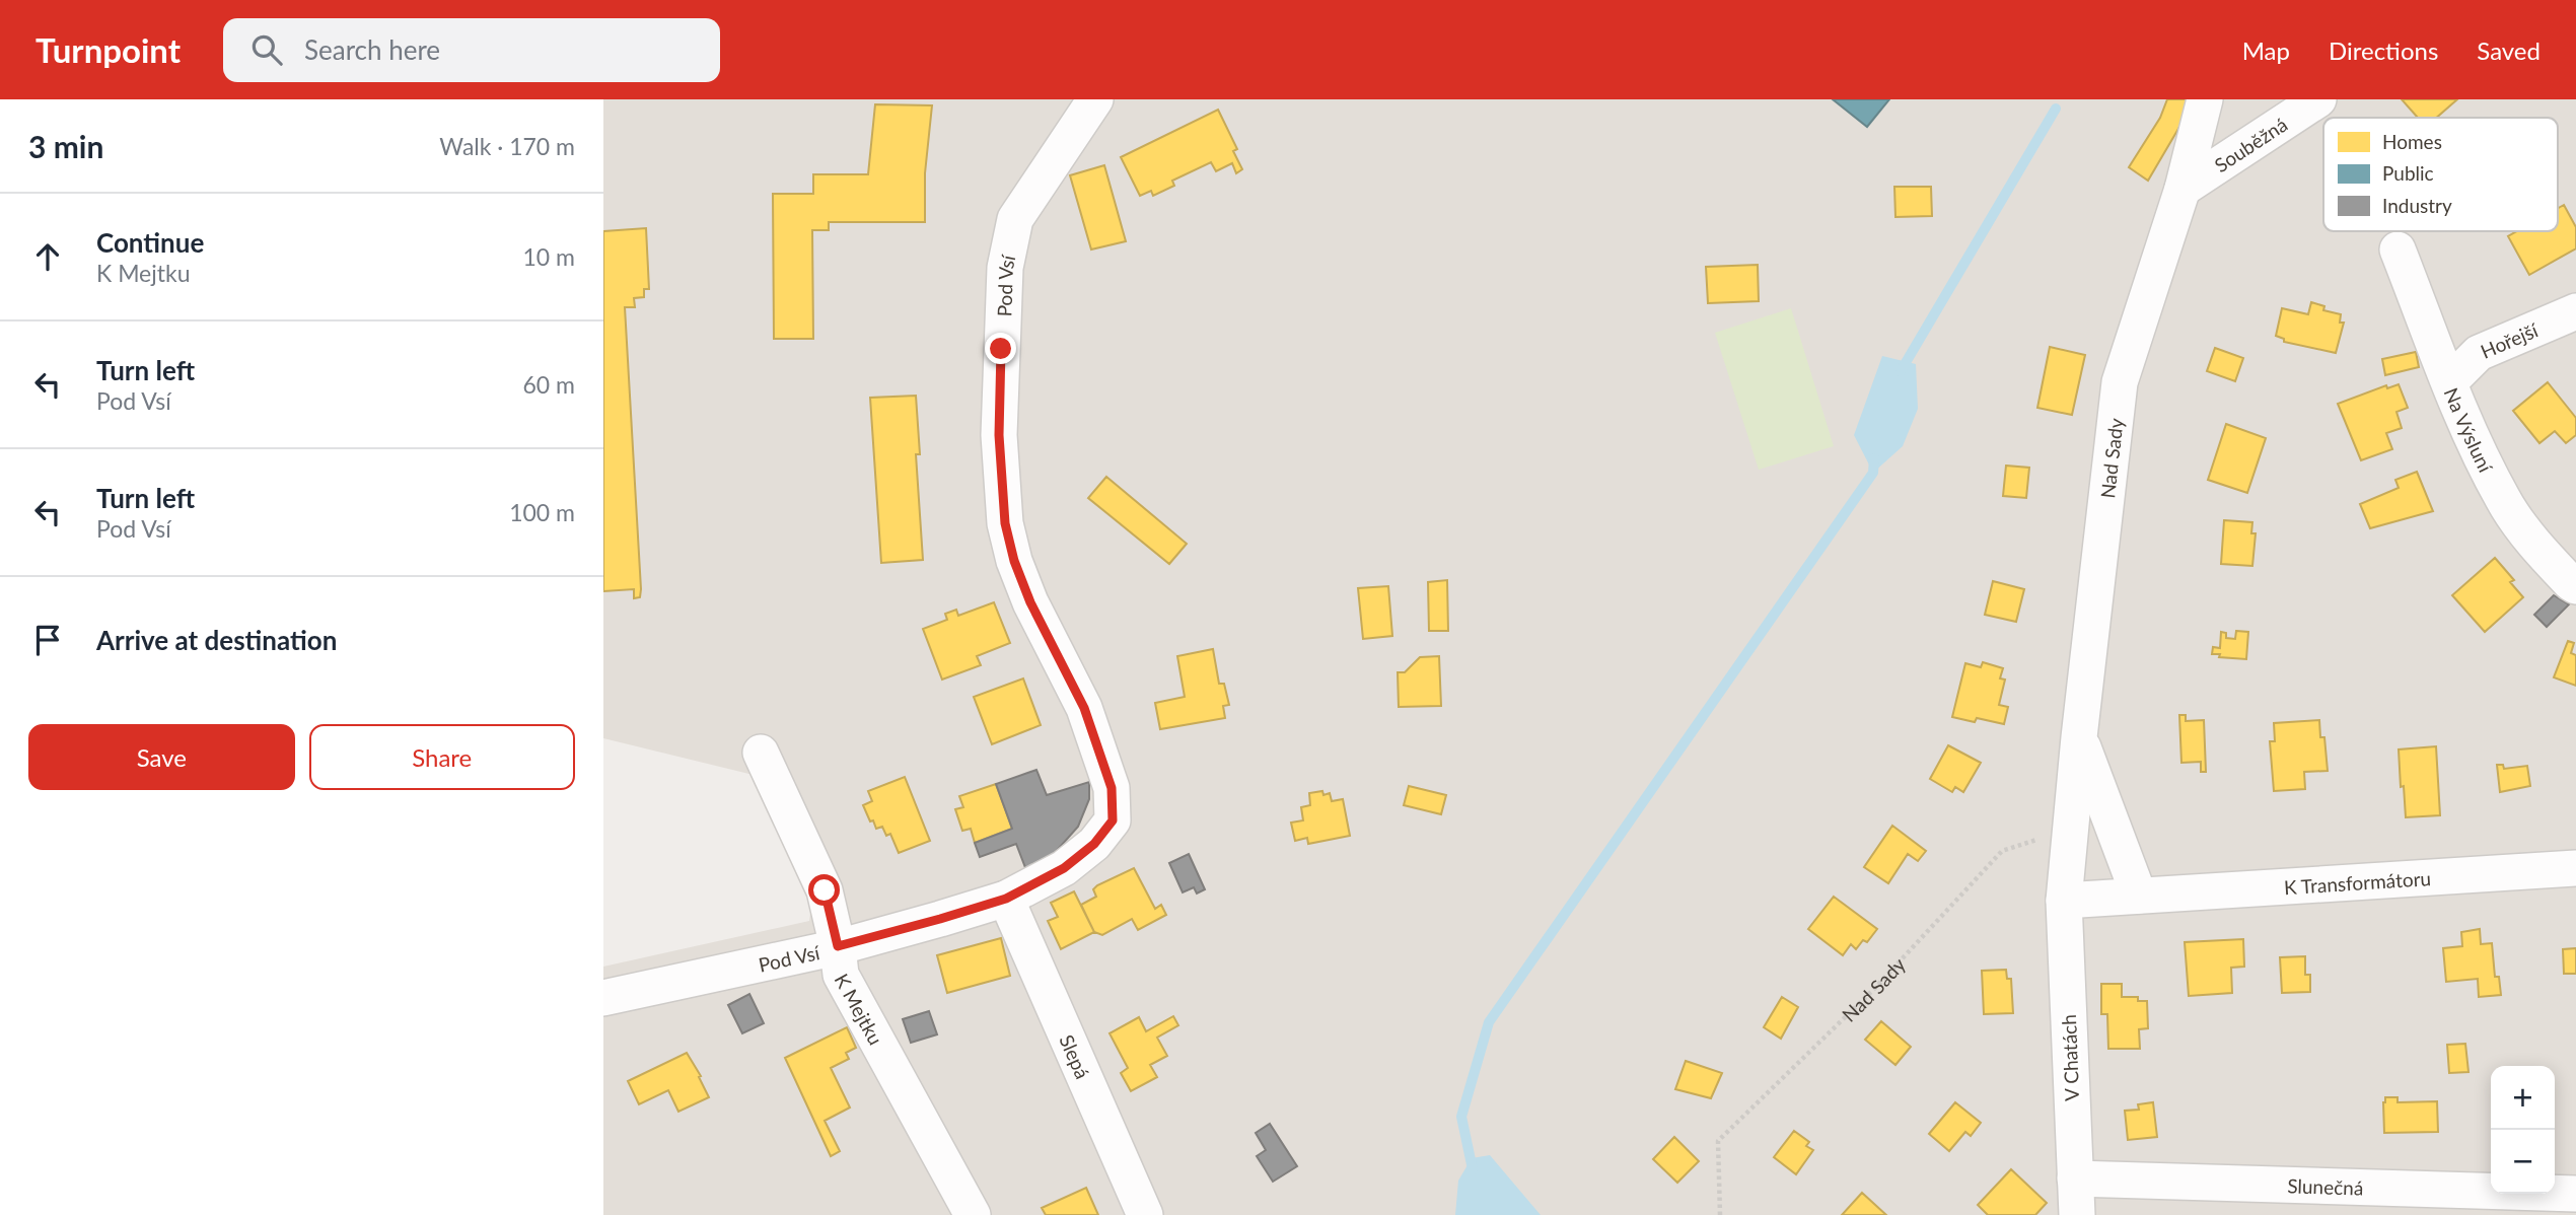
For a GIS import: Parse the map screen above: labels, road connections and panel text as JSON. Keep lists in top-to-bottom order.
{
  "streets": {
    "street": [
      "Souběžná",
      "Pod Vsí",
      "Hořejší",
      "Na Výsluní",
      "Nad Sady",
      "K Transformátoru",
      "K Mejtku",
      "Slepá",
      "V Chatách",
      "Slunečná"
    ]
  },
  "crossings": [
    ["Souběžná", "Nad Sady"],
    ["Pod Vsí", "K Mejtku"],
    ["Pod Vsí", "Slepá"],
    ["Hořejší", "Na Výsluní"],
    ["Nad Sady", "K Transformátoru"],
    ["Nad Sady", "V Chatách"],
    ["K Transformátoru", "V Chatách"],
    ["V Chatách", "Slunečná"]
  ],
  "legend": ["Homes", "Public", "Industry"],
  "page": {
    "header": "Turnpoint",
    "search": "Search here",
    "nav": ["Map", "Directions", "Saved"],
    "heading": ["3 min", "Walk · 170 m"],
    "list": [
      ["Continue", "K Mejtku", "10 m"],
      ["Turn left", "Pod Vsí", "60 m"],
      ["Turn left", "Pod Vsí", "100 m"],
      "Arrive at destination"
    ],
    "buttons": ["Save", "Share"],
    "map_buttons": ["+", "−"]
  }
}
